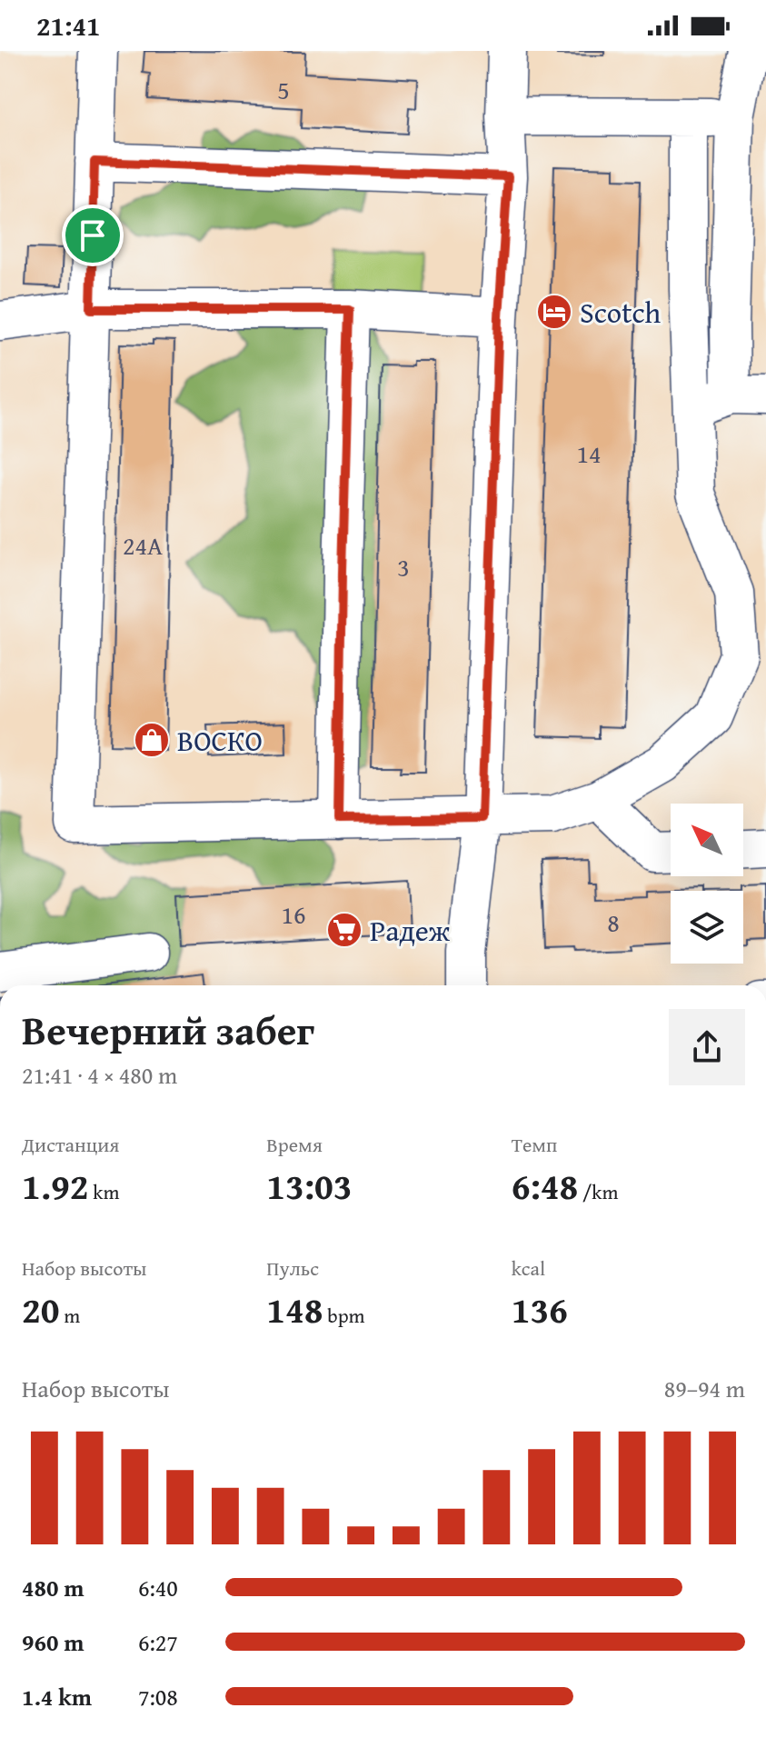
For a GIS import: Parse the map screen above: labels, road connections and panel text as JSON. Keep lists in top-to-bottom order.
{
  "places": {
    "hotel": ["Scotch"],
    "shop": ["ВОСКО"],
    "supermarket": ["Радеж"]
  },
  "house_numbers": [
    "5",
    "14",
    "24А",
    "3",
    "16",
    "8"
  ],
  "north": "top left",
  "page": {
    "status": "21:41",
    "heading": ["Вечерний забег", "21:41 · 4 × 480 m"],
    "stats": [
      ["Дистанция", "1.92 km"],
      ["Время", "13:03"],
      ["Темп", "6:48 /km"],
      ["Набор высоты", "20 m"],
      ["Пульс", "148 bpm"],
      ["kcal", "136"]
    ],
    "chart": ["Набор высоты", "89–94 m"],
    "list": [
      {
        "name": "480 m",
        "note": "6:40"
      },
      {
        "name": "960 m",
        "note": "6:27"
      },
      {
        "name": "1.4 km",
        "note": "7:08"
      }
    ]
  }
}
